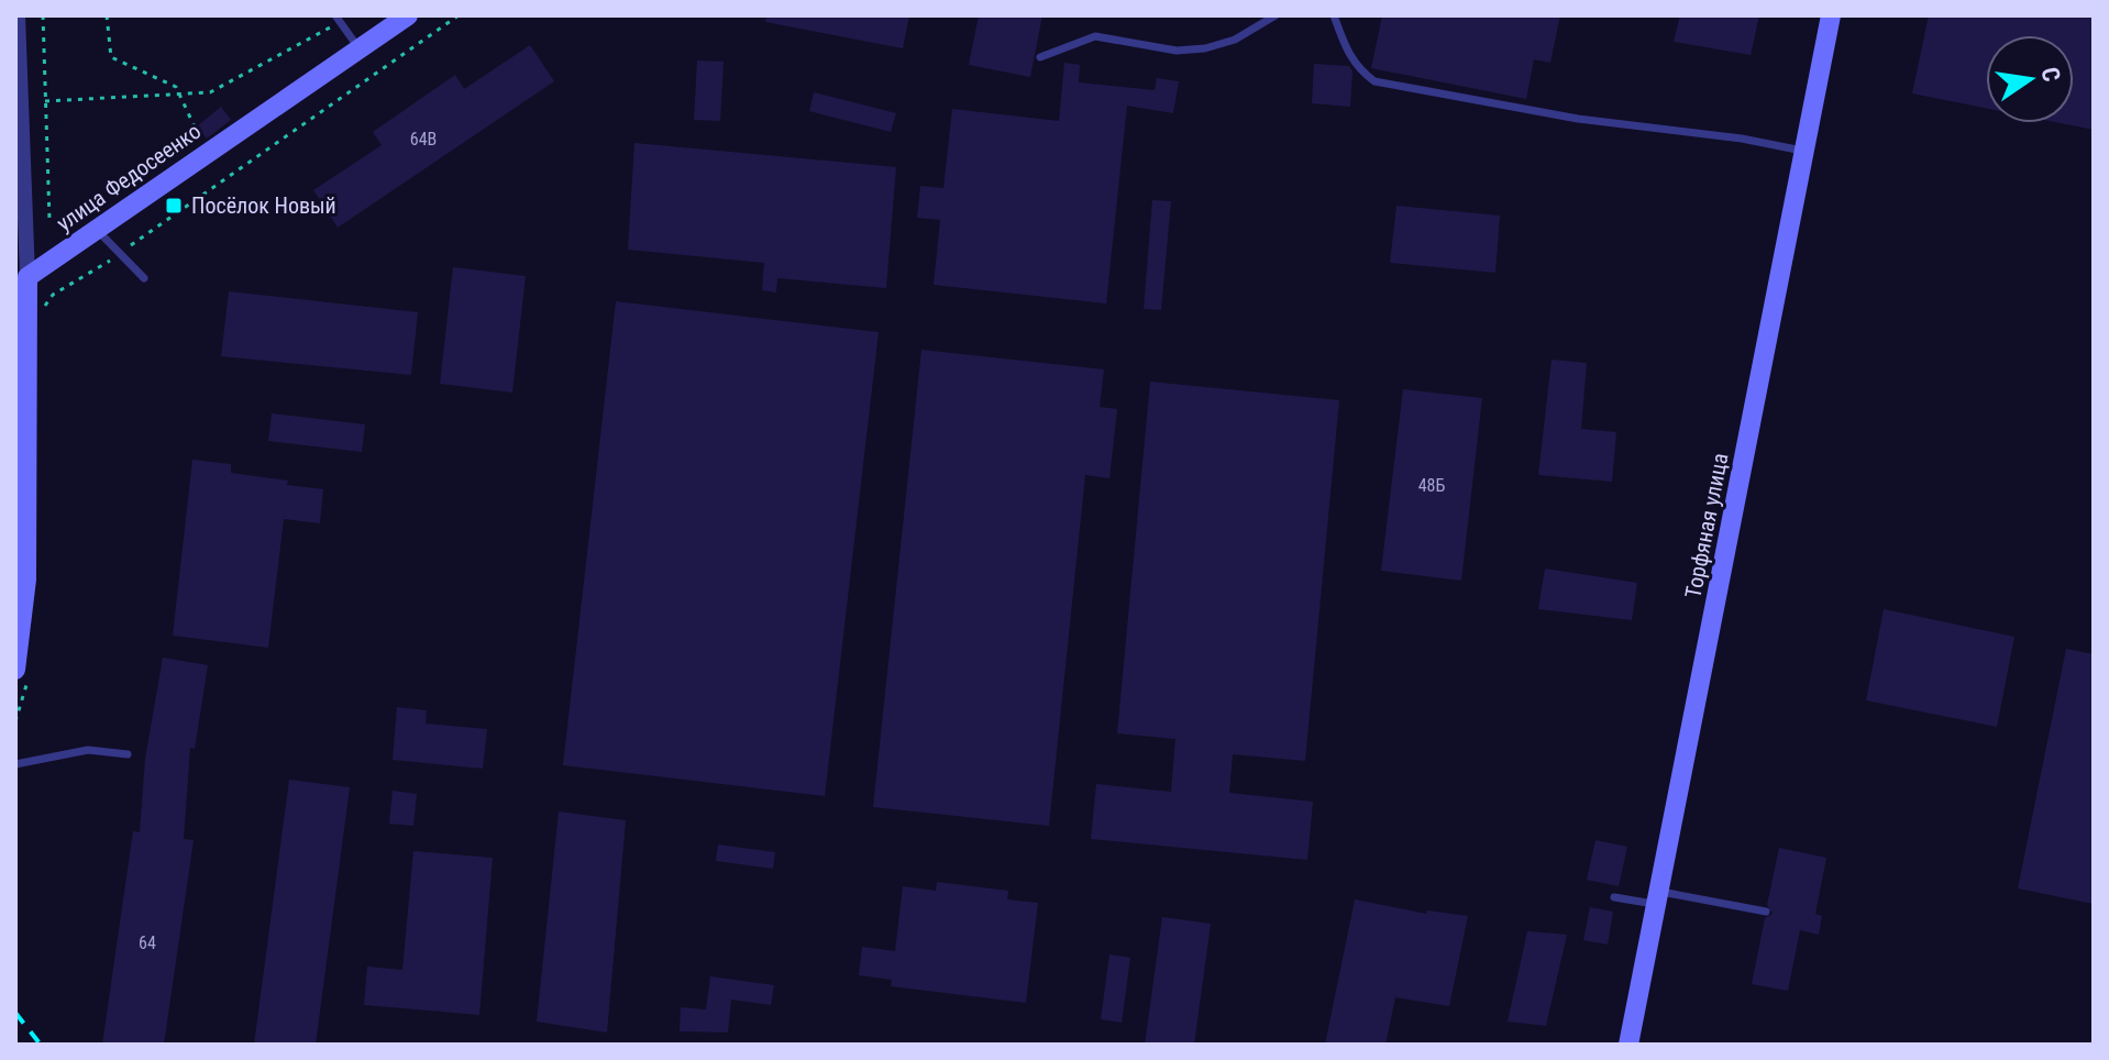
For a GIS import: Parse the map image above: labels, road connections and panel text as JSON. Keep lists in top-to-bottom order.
{
  "streets": {
    "street": ["улица Федосеенко", "Торфяная улица"]
  },
  "places": {
    "transit": ["Посёлок Новый"]
  },
  "house_numbers": ["64В", "48Б", "64"],
  "north": "right"
}
